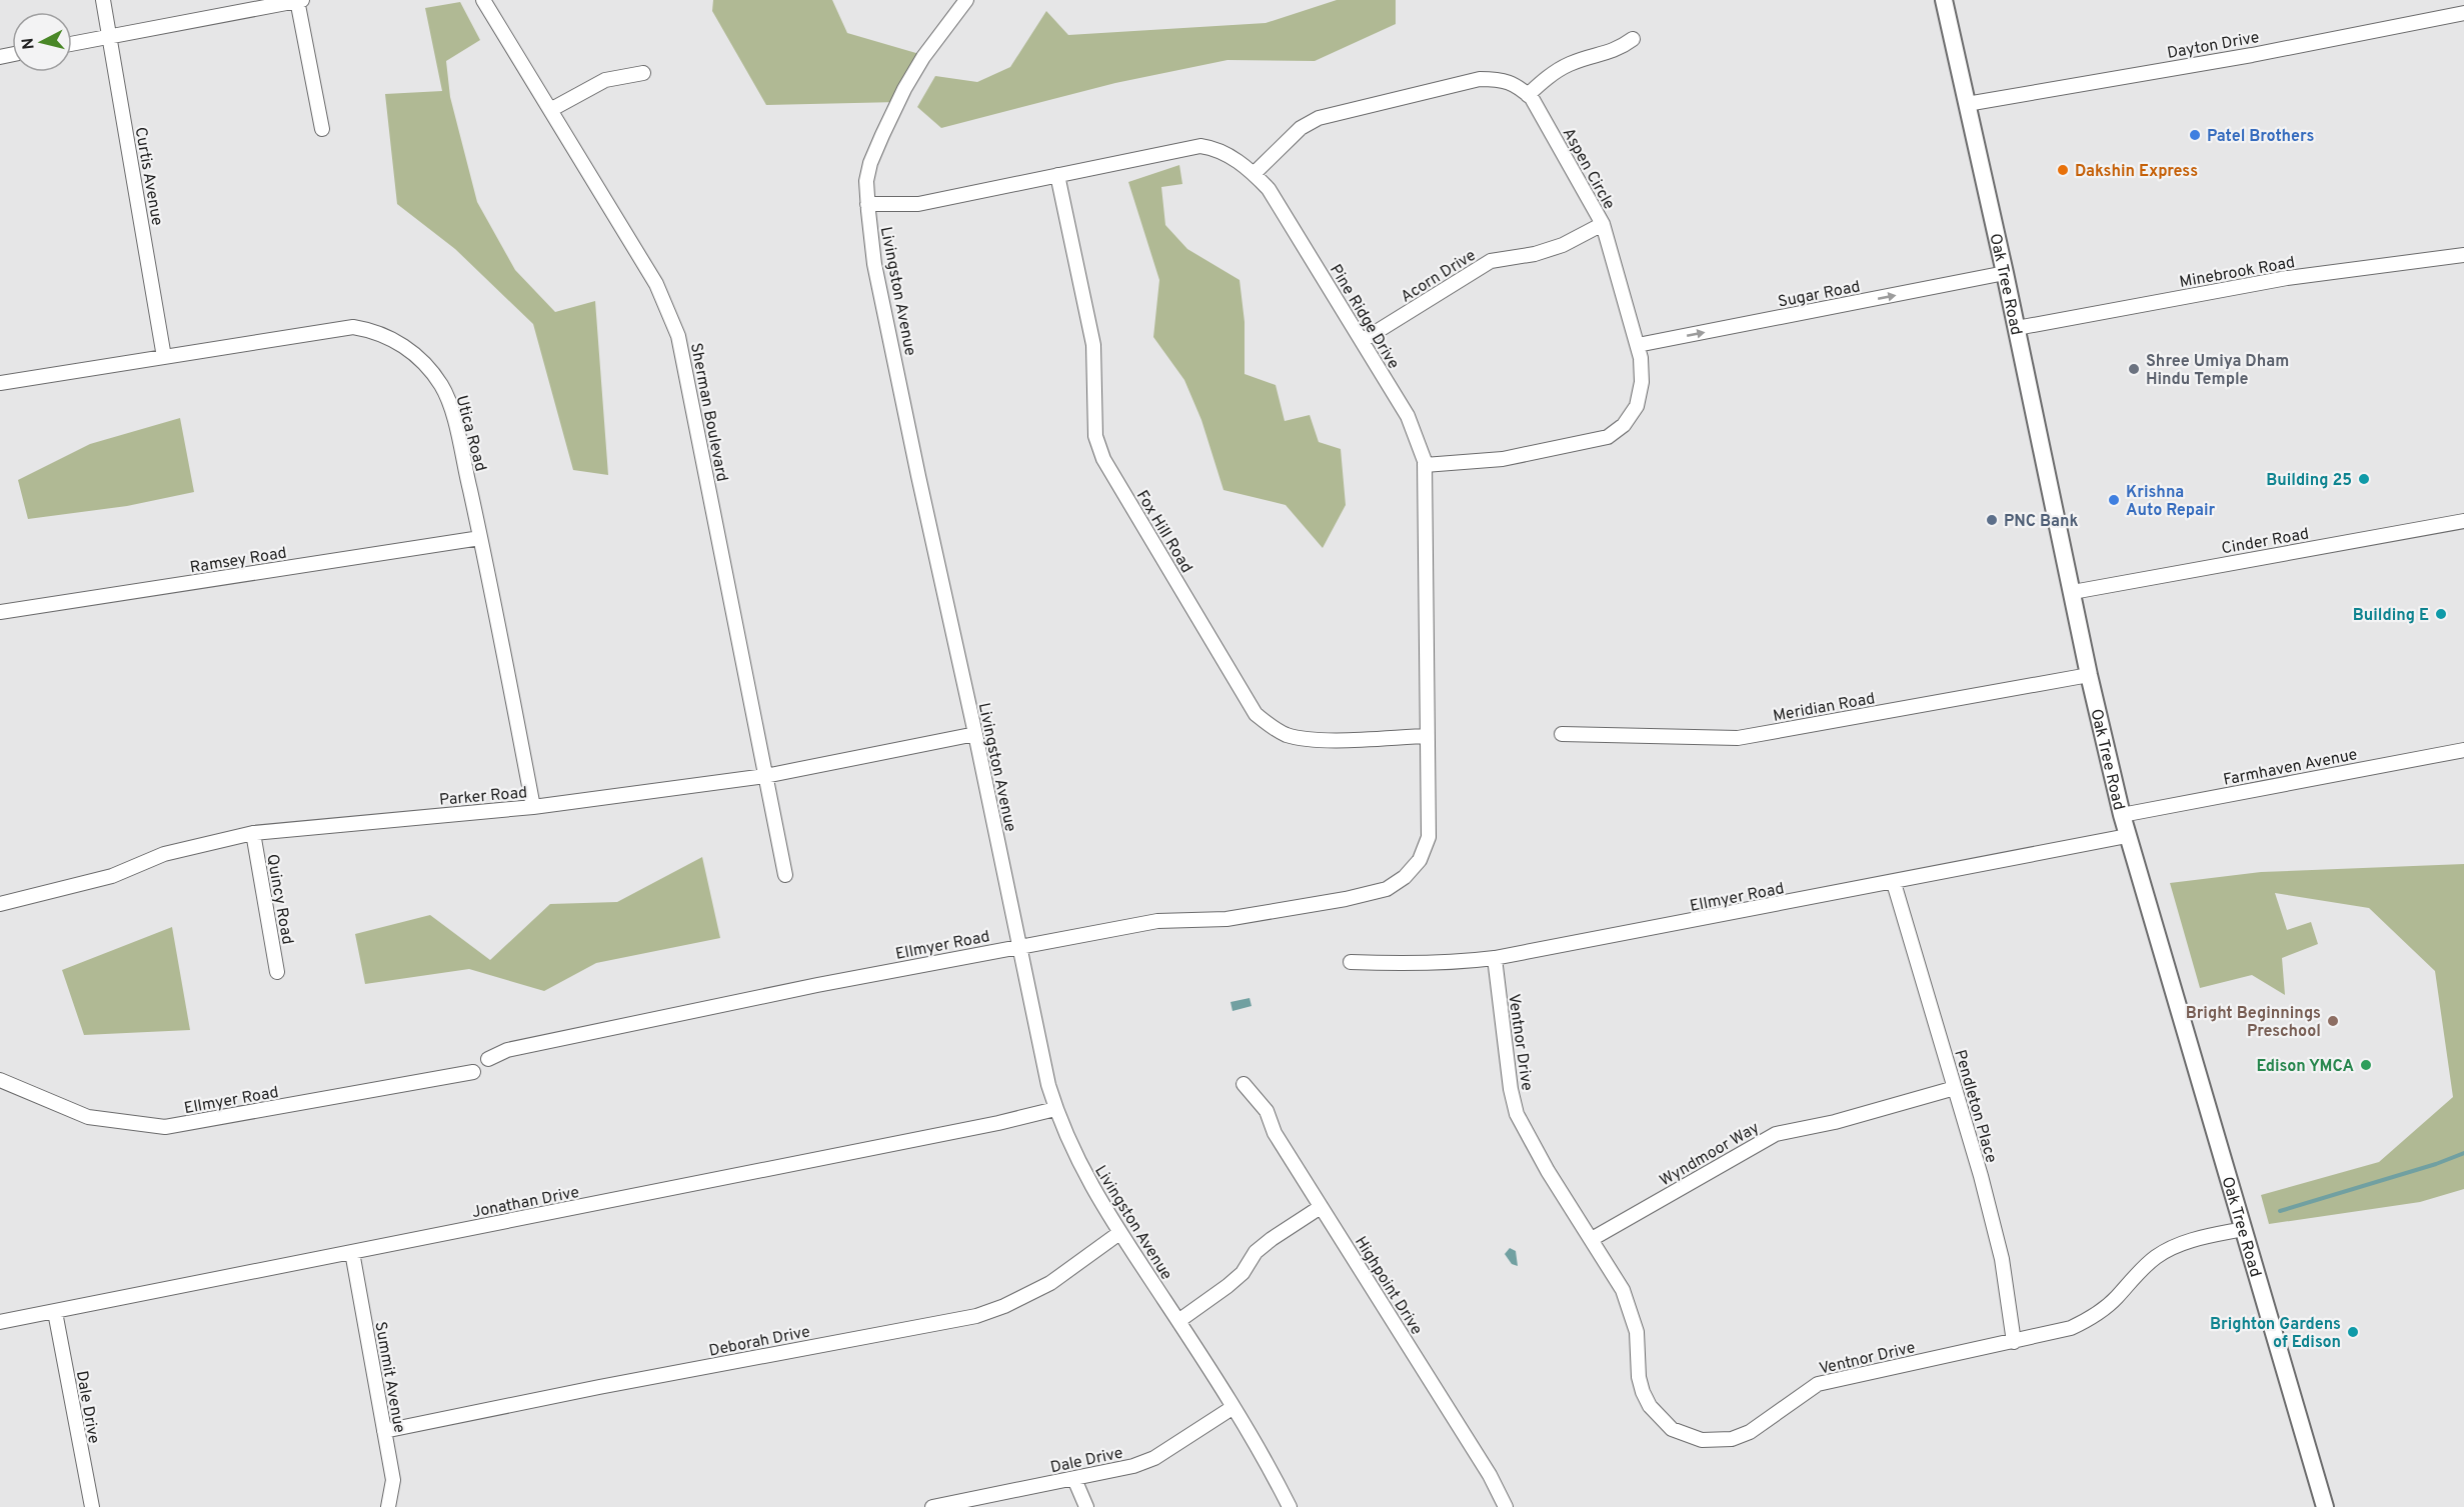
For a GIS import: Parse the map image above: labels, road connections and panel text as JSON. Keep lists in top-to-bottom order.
{
  "streets": {
    "main road": ["Oak Tree Road"],
    "street": [
      "Dayton Drive",
      "Aspen Circle",
      "Curtis Avenue",
      "Minebrook Road",
      "Acorn Drive",
      "Livingston Avenue",
      "Sugar Road",
      "Pine Ridge Drive",
      "Sherman Boulevard",
      "Utica Road",
      "Fox Hill Road",
      "Cinder Road",
      "Ramsey Road",
      "Meridian Road",
      "Farmhaven Avenue",
      "Parker Road",
      "Ellmyer Road",
      "Quincy Road",
      "Ventnor Drive",
      "Pendleton Place",
      "Wyndmoor Way",
      "Jonathan Drive",
      "Highpoint Drive",
      "Deborah Drive",
      "Summit Avenue",
      "Dale Drive"
    ]
  },
  "crossings": [
    ["Dayton Drive", "Oak Tree Road"],
    ["Aspen Circle", "Acorn Drive"],
    ["Aspen Circle", "Sugar Road"],
    ["Aspen Circle", "Pine Ridge Drive"],
    ["Curtis Avenue", "Utica Road"],
    ["Minebrook Road", "Oak Tree Road"],
    ["Acorn Drive", "Pine Ridge Drive"],
    ["Oak Tree Road", "Sugar Road"],
    ["Oak Tree Road", "Cinder Road"],
    ["Oak Tree Road", "Meridian Road"],
    ["Oak Tree Road", "Farmhaven Avenue"],
    ["Oak Tree Road", "Ellmyer Road"],
    ["Oak Tree Road", "Ventnor Drive"],
    ["Livingston Avenue", "Pine Ridge Drive"],
    ["Livingston Avenue", "Parker Road"],
    ["Livingston Avenue", "Ellmyer Road"],
    ["Livingston Avenue", "Jonathan Drive"],
    ["Livingston Avenue", "Deborah Drive"],
    ["Livingston Avenue", "Dale Drive"],
    ["Pine Ridge Drive", "Fox Hill Road"],
    ["Pine Ridge Drive", "Ellmyer Road"],
    ["Sherman Boulevard", "Parker Road"],
    ["Utica Road", "Ramsey Road"],
    ["Utica Road", "Parker Road"],
    ["Parker Road", "Quincy Road"],
    ["Ellmyer Road", "Ventnor Drive"],
    ["Ellmyer Road", "Pendleton Place"],
    ["Ventnor Drive", "Pendleton Place"],
    ["Ventnor Drive", "Wyndmoor Way"],
    ["Pendleton Place", "Wyndmoor Way"],
    ["Jonathan Drive", "Summit Avenue"],
    ["Jonathan Drive", "Dale Drive"],
    ["Deborah Drive", "Summit Avenue"]
  ],
  "one_way": ["Sugar Road"],
  "places": [
    "Patel Brothers",
    "Dakshin Express",
    "Shree Umiya Dham Hindu Temple",
    "Building 25",
    "Krishna Auto Repair",
    "PNC Bank",
    "Building E",
    "Bright Beginnings Preschool",
    "Edison YMCA",
    "Brighton Gardens of Edison"
  ],
  "north": "left"
}
